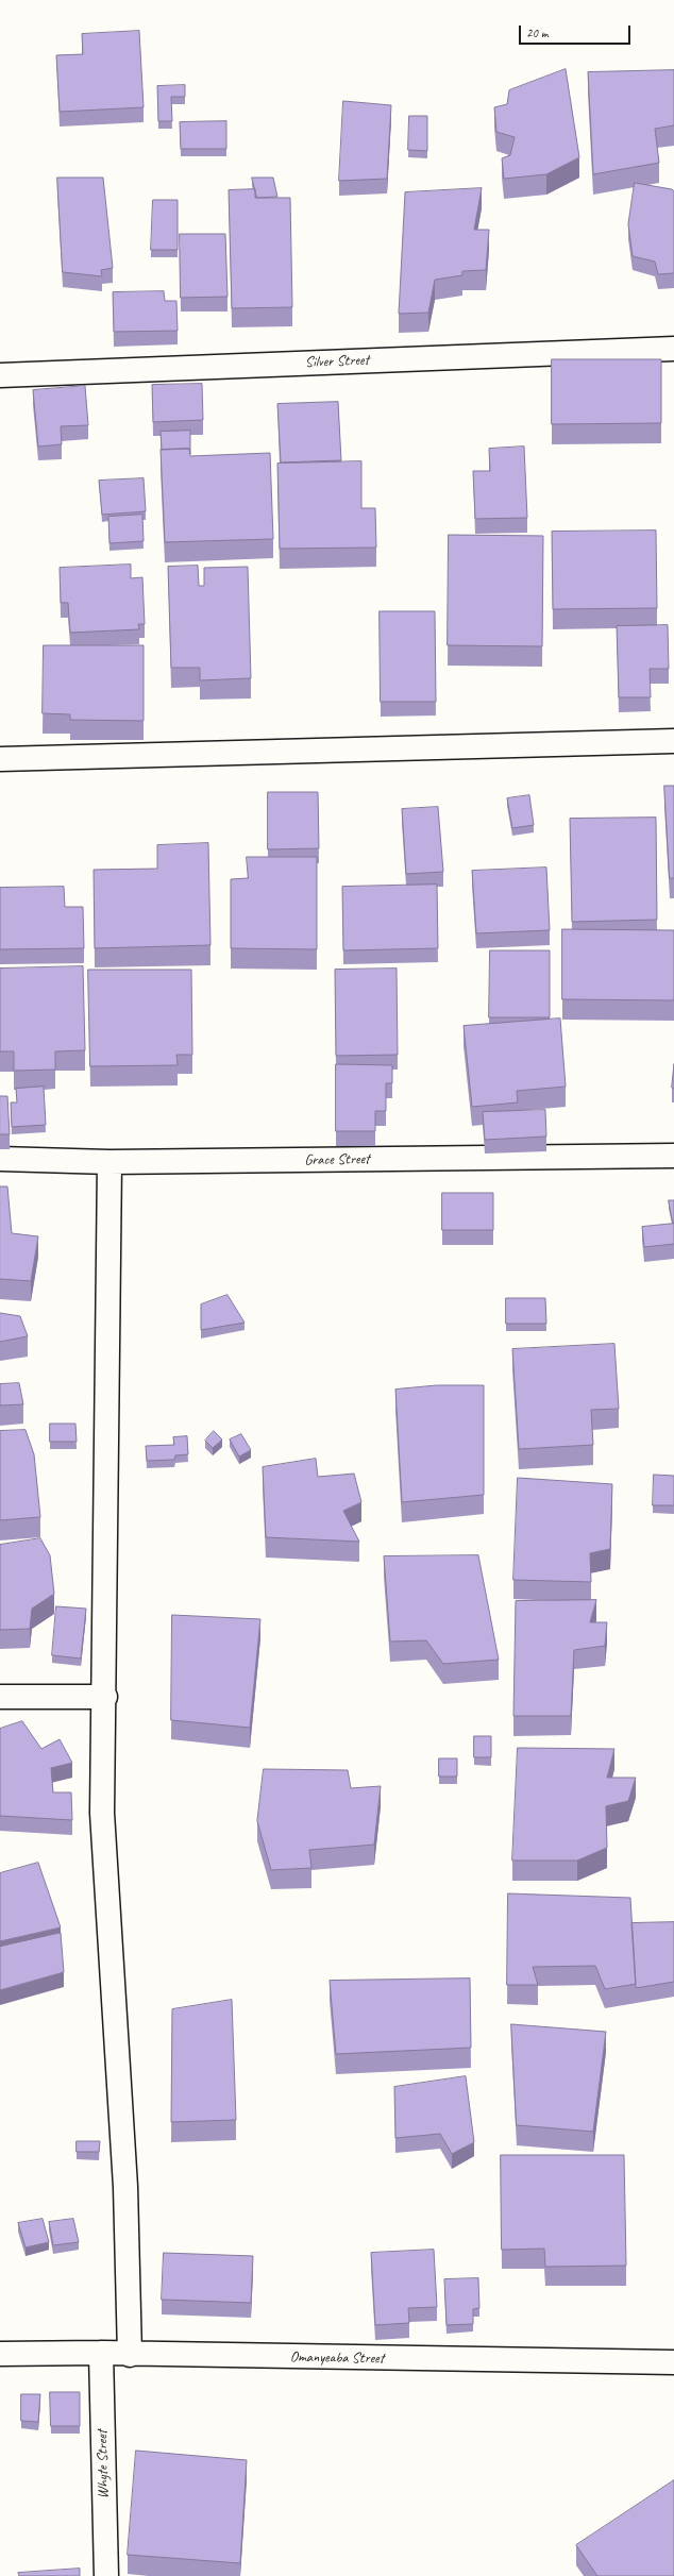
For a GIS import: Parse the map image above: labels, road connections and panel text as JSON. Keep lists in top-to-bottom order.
{
  "streets": {
    "street": [
      "Silver Street",
      "Grace Street",
      "Omanyeaba Street",
      "Whyte Street"
    ]
  },
  "crossings": [
    ["Omanyeaba Street", "Whyte Street"]
  ],
  "scale_bar": "20 m"
}
